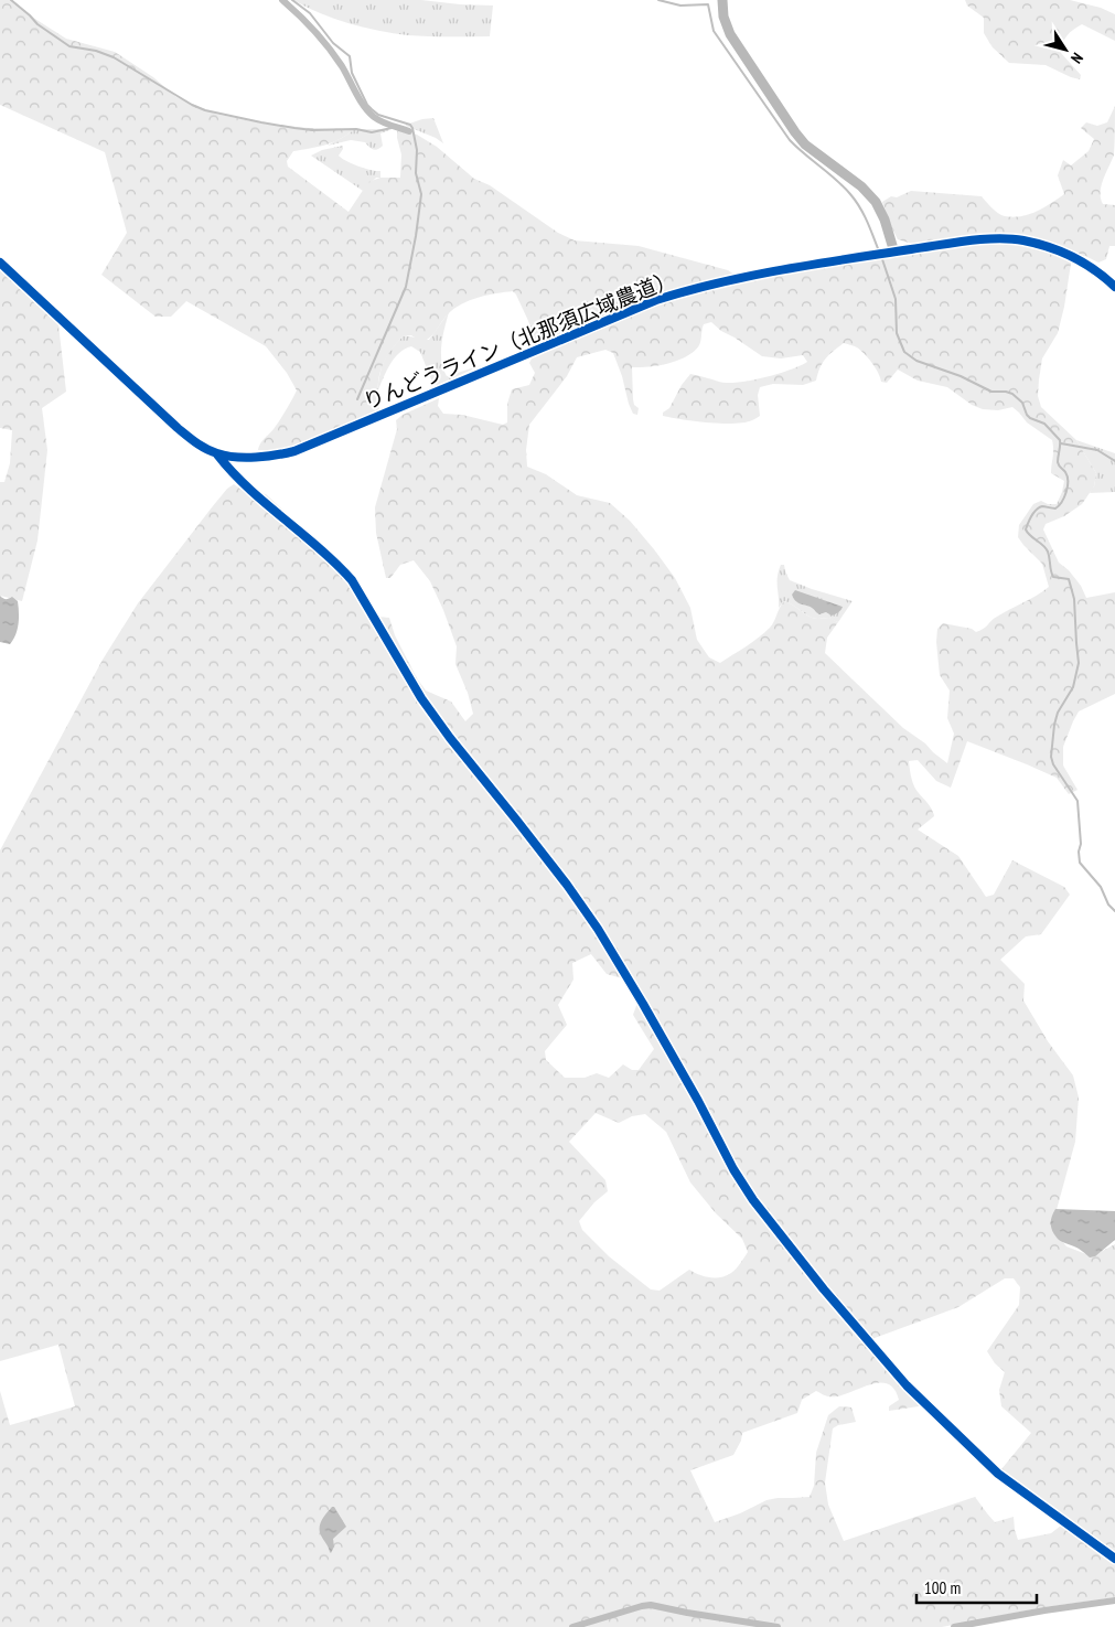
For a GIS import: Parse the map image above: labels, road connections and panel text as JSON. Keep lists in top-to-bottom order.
{
  "streets": {
    "street": ["りんどうライン（北那須広域農道）"]
  },
  "scale_bar": "100 m",
  "north": "bottom right"
}
